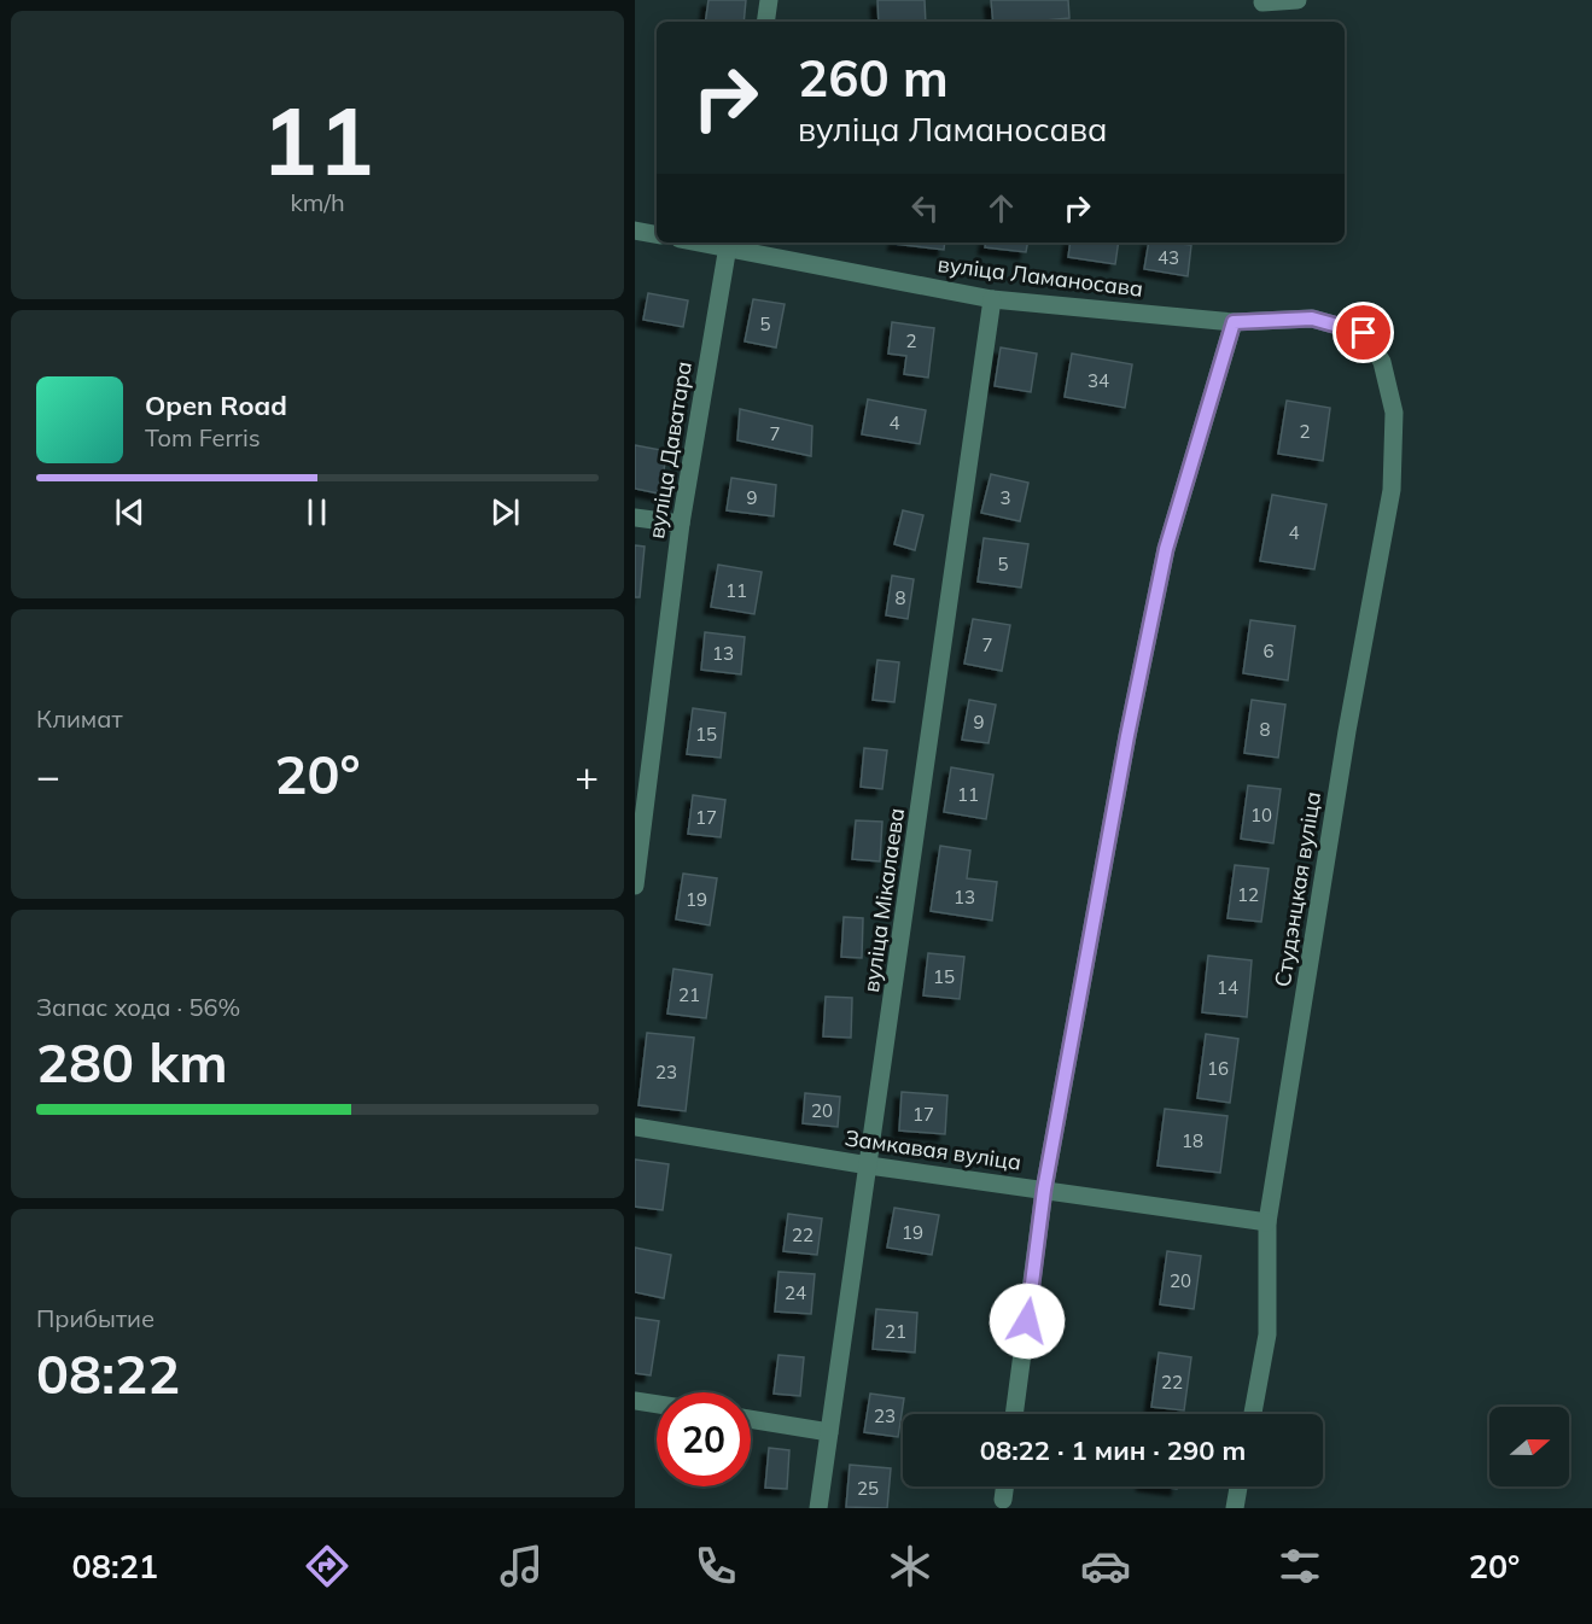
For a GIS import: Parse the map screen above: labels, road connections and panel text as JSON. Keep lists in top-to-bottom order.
{
  "streets": {
    "street": [
      "вуліца Ламаносава",
      "вуліца Даватара",
      "Студэнцкая вуліца",
      "вуліца Мікалаева",
      "Замкавая вуліца"
    ]
  },
  "crossings": [
    ["вуліца Ламаносава", "вуліца Даватара"],
    ["вуліца Ламаносава", "Студэнцкая вуліца"],
    ["вуліца Ламаносава", "вуліца Мікалаева"],
    ["Студэнцкая вуліца", "Замкавая вуліца"],
    ["вуліца Мікалаева", "Замкавая вуліца"]
  ],
  "house_numbers": [
    "43",
    "5",
    "2",
    "34",
    "4",
    "2",
    "7",
    "9",
    "3",
    "4",
    "5",
    "11",
    "8",
    "7",
    "6",
    "13",
    "9",
    "8",
    "15",
    "11",
    "10",
    "17",
    "12",
    "13",
    "19",
    "15",
    "14",
    "21",
    "16",
    "23",
    "20",
    "17",
    "18",
    "19",
    "22",
    "20",
    "24",
    "21",
    "22",
    "23",
    "25"
  ],
  "north": "right",
  "page": {
    "tile": [
      ["11", "km/h"],
      "Климат",
      ["Запас хода · 56%", "280 km"],
      ["Прибытие", "08:22"]
    ],
    "turn": ["260 m", "вуліца Ламаносава"],
    "song": ["Open Road", "Tom Ferris"],
    "heat": ["−", "20°", "+"],
    "limit": "20",
    "trip": "08:22 · 1 мин · 290 m",
    "tabs": ["08:21", "20°"]
  }
}
